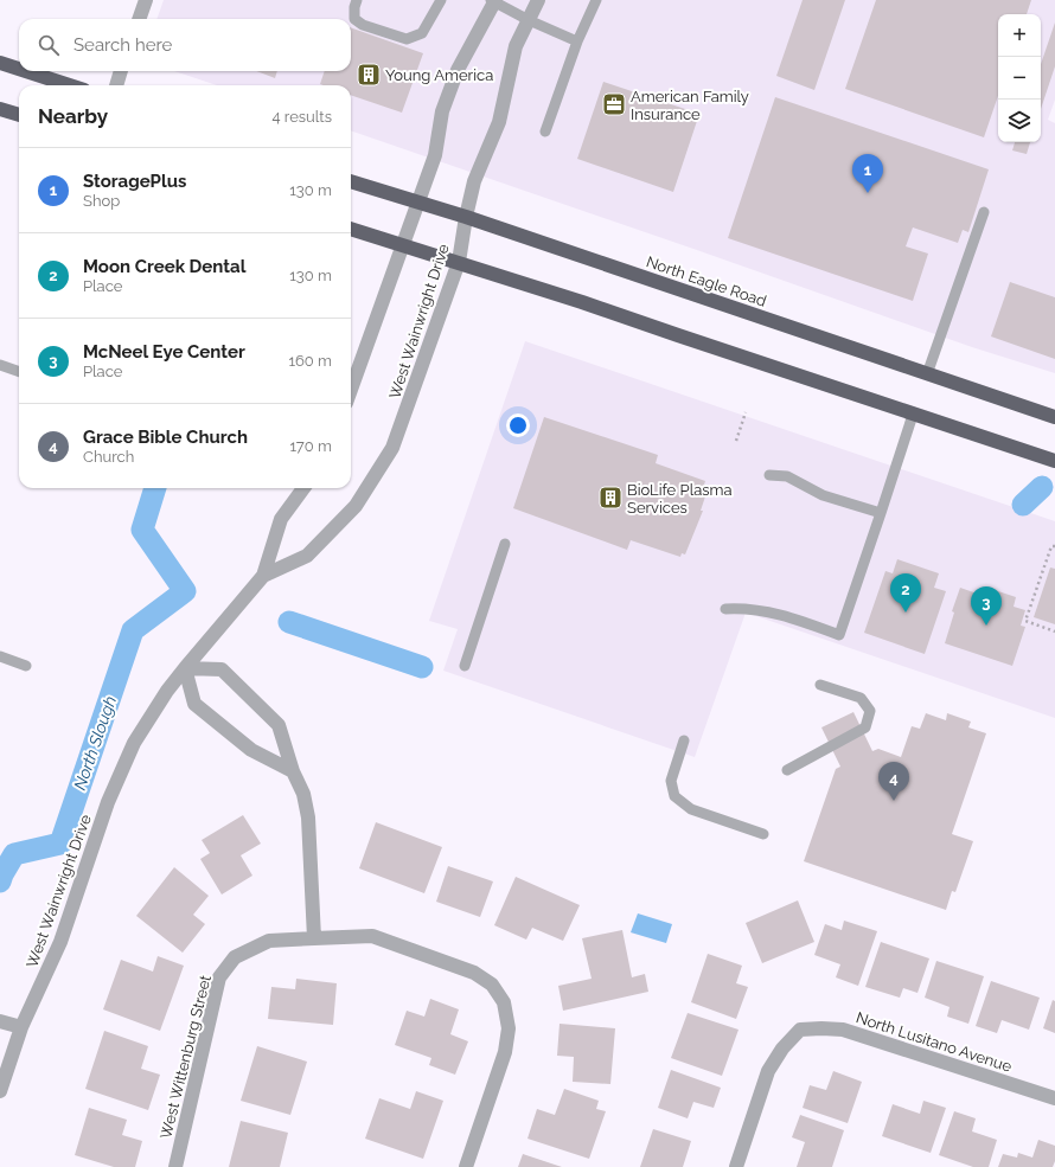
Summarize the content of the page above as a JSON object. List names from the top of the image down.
{
  "streets": {
    "highway": ["North Eagle Road"],
    "street": ["West Wainwright Drive", "North Lusitano Avenue", "West Wittenburg Street"]
  },
  "crossings": [
    ["North Eagle Road", "West Wainwright Drive"]
  ],
  "water": ["North Slough"],
  "places": {
    "building": ["Young America", "BioLife Plasma Services"],
    "office": ["American Family Insurance"]
  },
  "page": {
    "map_buttons": ["+", "−"],
    "search": "Search here",
    "heading": ["Nearby", "4 results"],
    "list": [
      {
        "mark": "1",
        "name": "StoragePlus",
        "note": "Shop",
        "value": "130 m"
      },
      {
        "mark": "2",
        "name": "Moon Creek Dental",
        "note": "Place",
        "value": "130 m"
      },
      {
        "mark": "3",
        "name": "McNeel Eye Center",
        "note": "Place",
        "value": "160 m"
      },
      {
        "mark": "4",
        "name": "Grace Bible Church",
        "note": "Church",
        "value": "170 m"
      }
    ],
    "pins": [
      "1",
      "2",
      "3",
      "4"
    ]
  }
}
